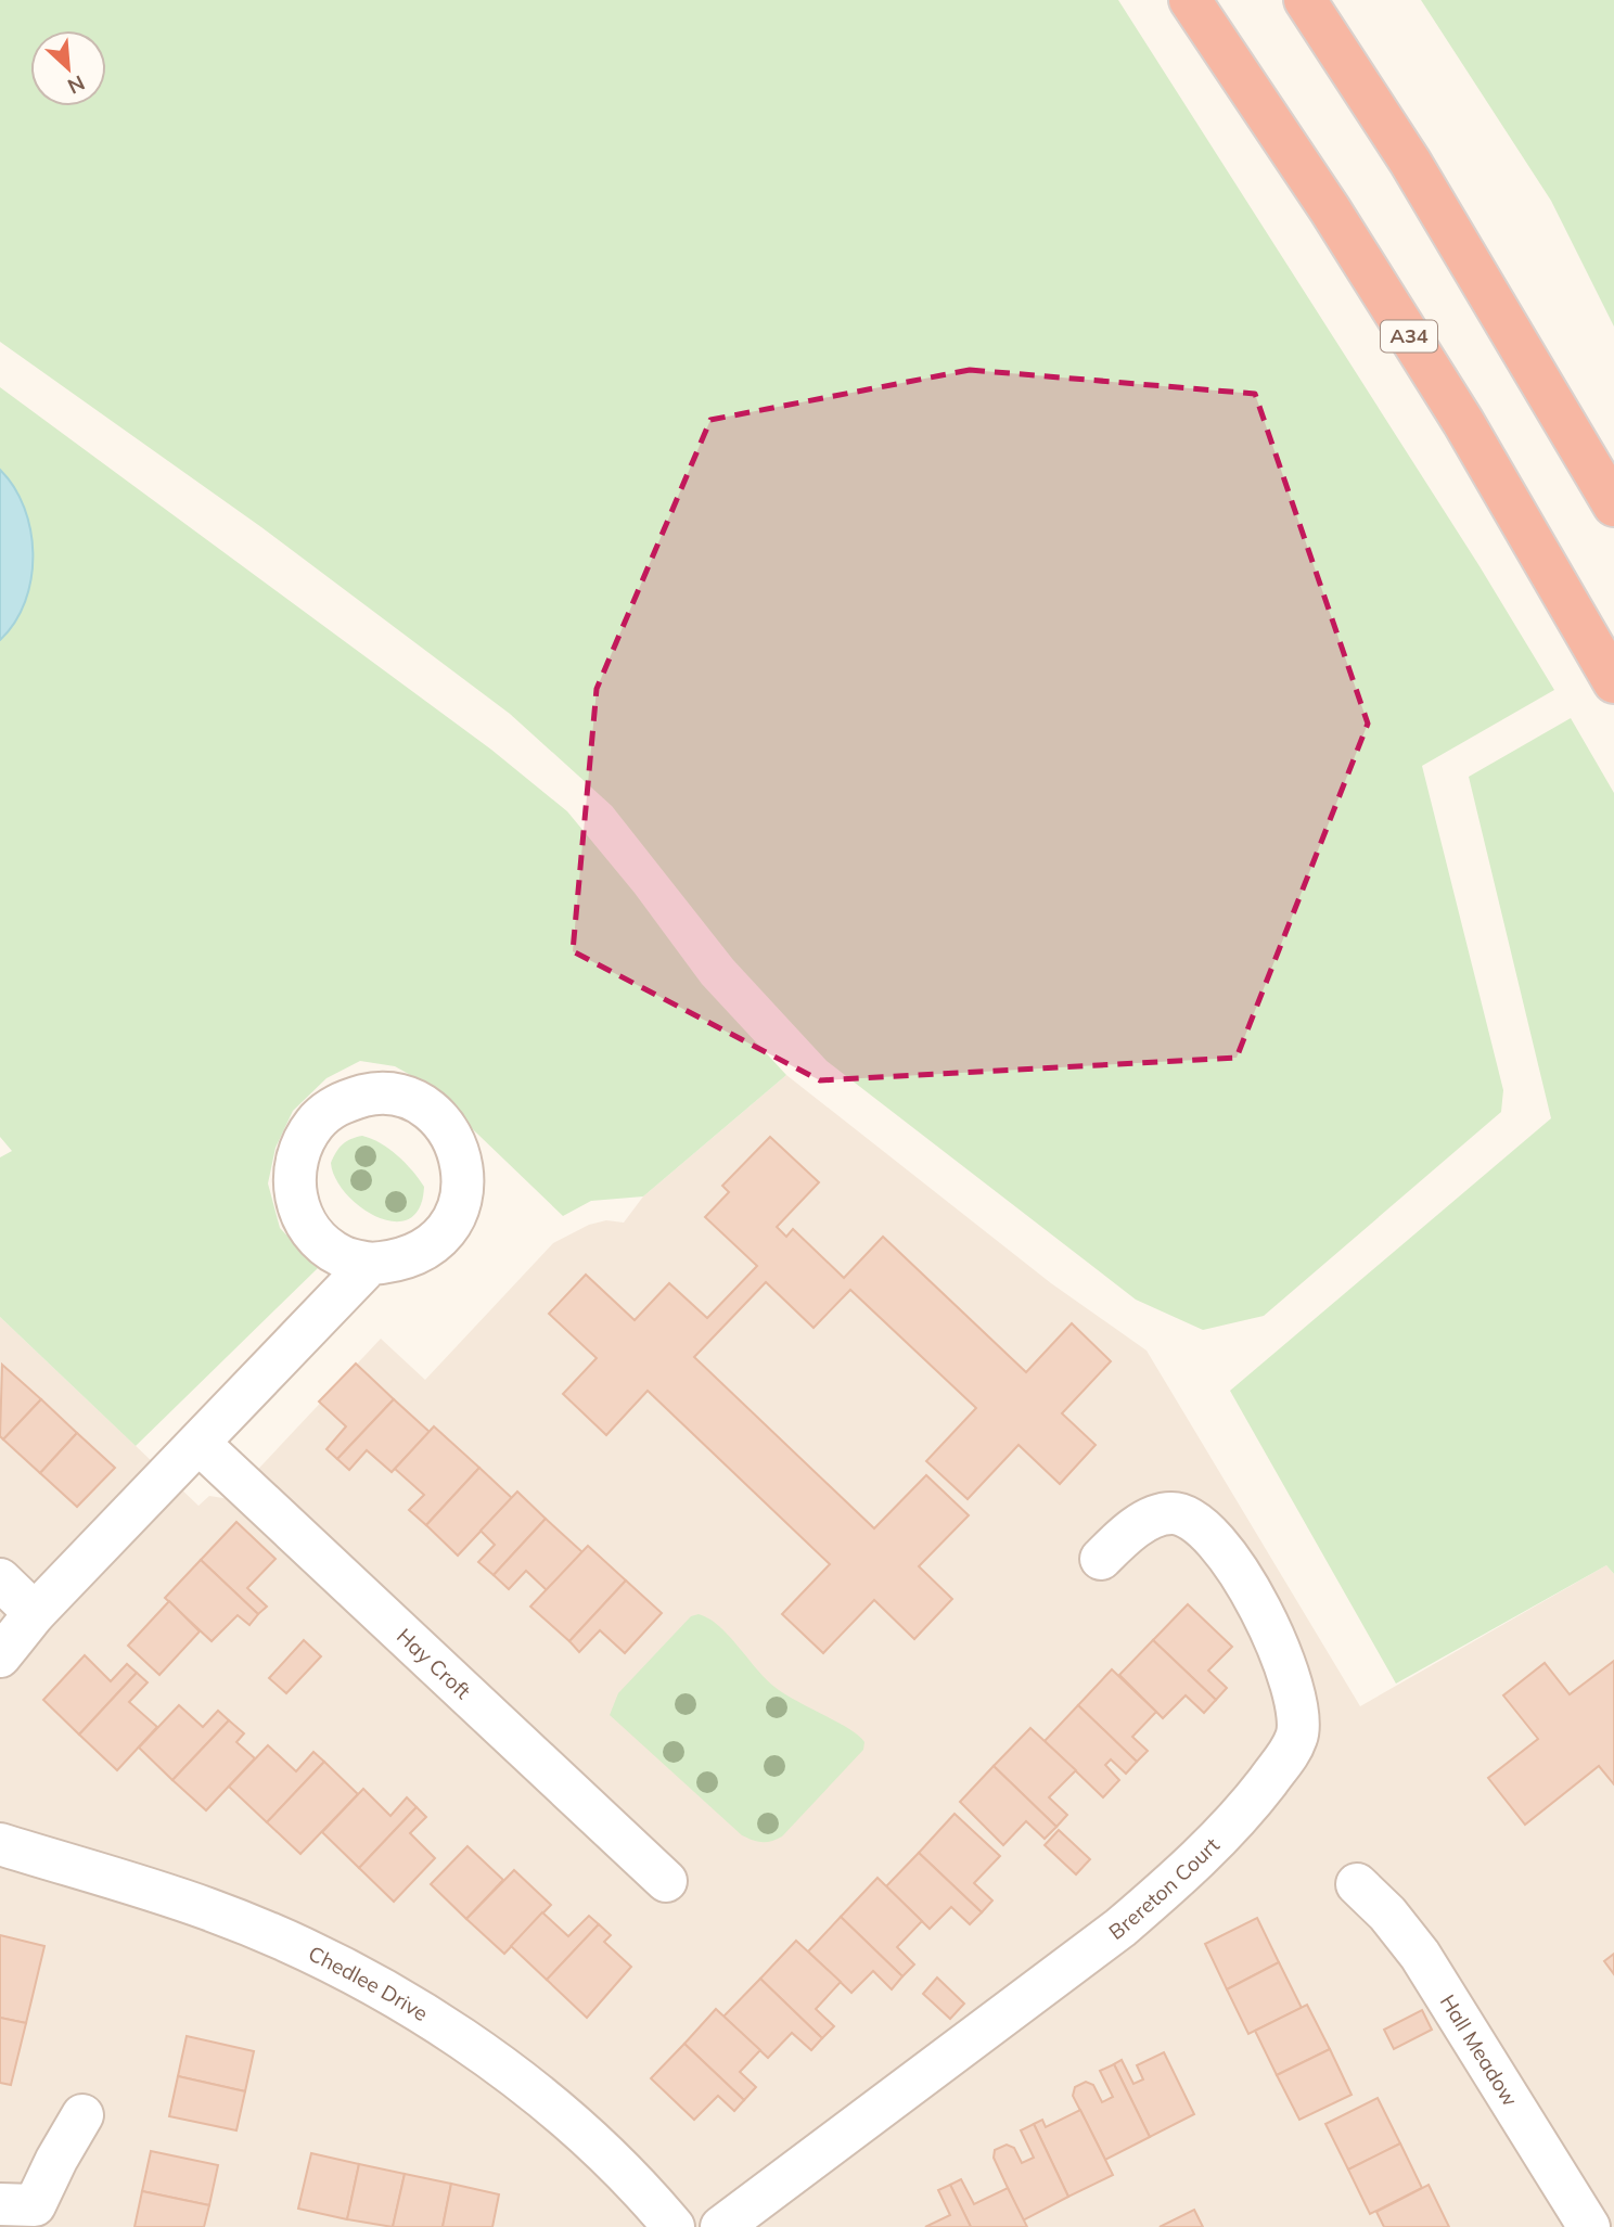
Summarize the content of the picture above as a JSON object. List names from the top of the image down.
{
  "streets": {
    "highway": ["A34"],
    "street": [
      "Hay Croft",
      "Brereton Court",
      "Chedlee Drive",
      "Hall Meadow"
    ]
  },
  "north": "bottom right"
}
